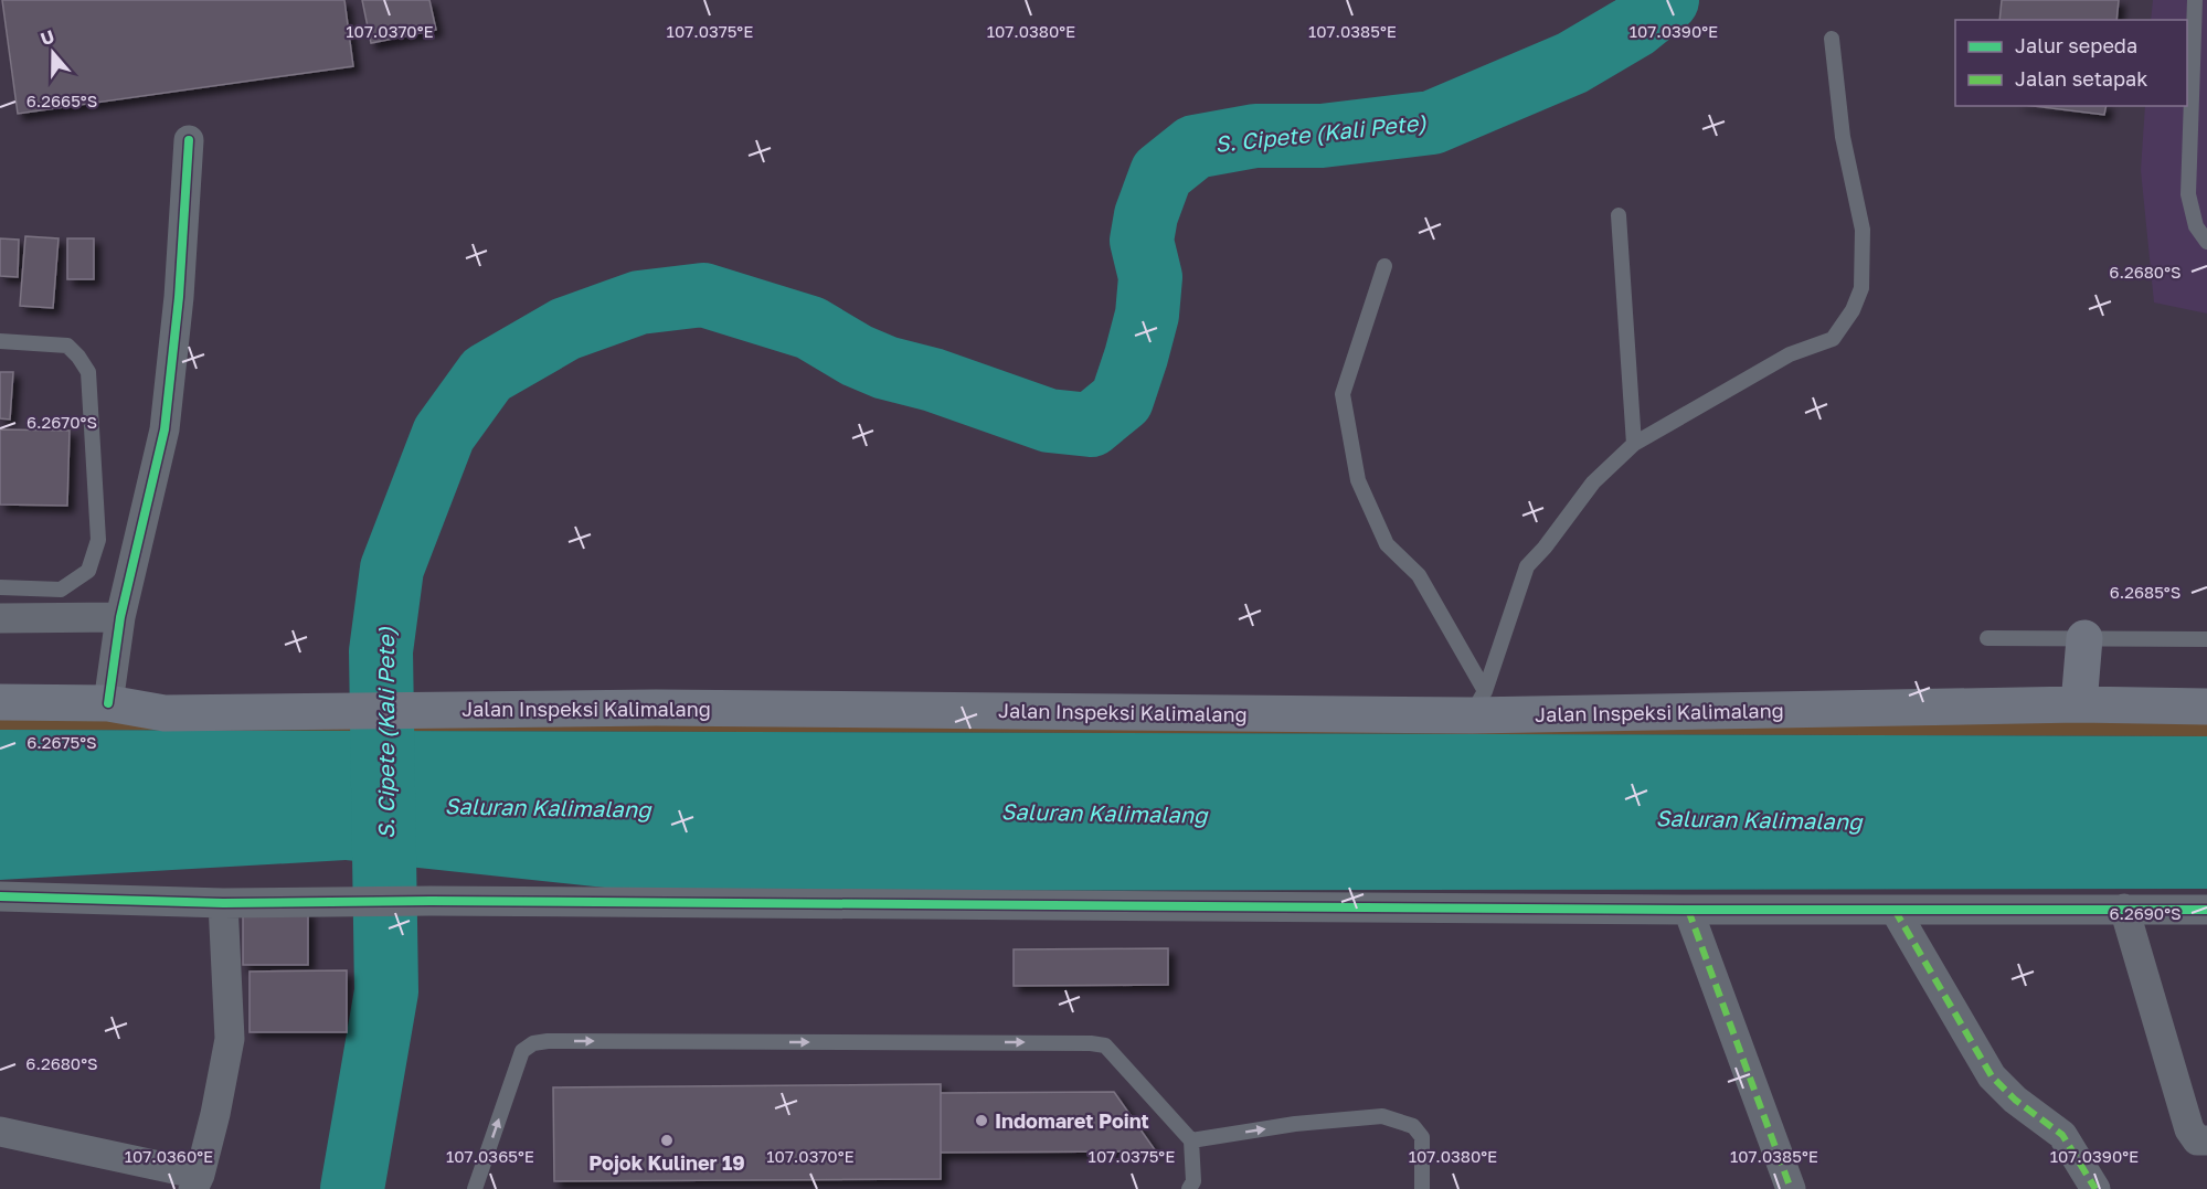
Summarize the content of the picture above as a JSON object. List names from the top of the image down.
{
  "streets": {
    "main road": ["Jalan Inspeksi Kalimalang"]
  },
  "water": ["S. Cipete (Kali Pete)", "Saluran Kalimalang"],
  "places": ["Indomaret Point", "Pojok Kuliner 19"],
  "legend": ["Jalur sepeda", "Jalan setapak"],
  "north": "top",
  "coordinates": [
    "107.0385°E",
    "107.0370°E",
    "107.0375°E",
    "107.0380°E",
    "107.0390°E",
    "6.2665°S",
    "6.2680°S",
    "6.2670°S",
    "6.2685°S",
    "6.2675°S",
    "6.2690°S",
    "107.0360°E",
    "107.0365°E"
  ]
}
